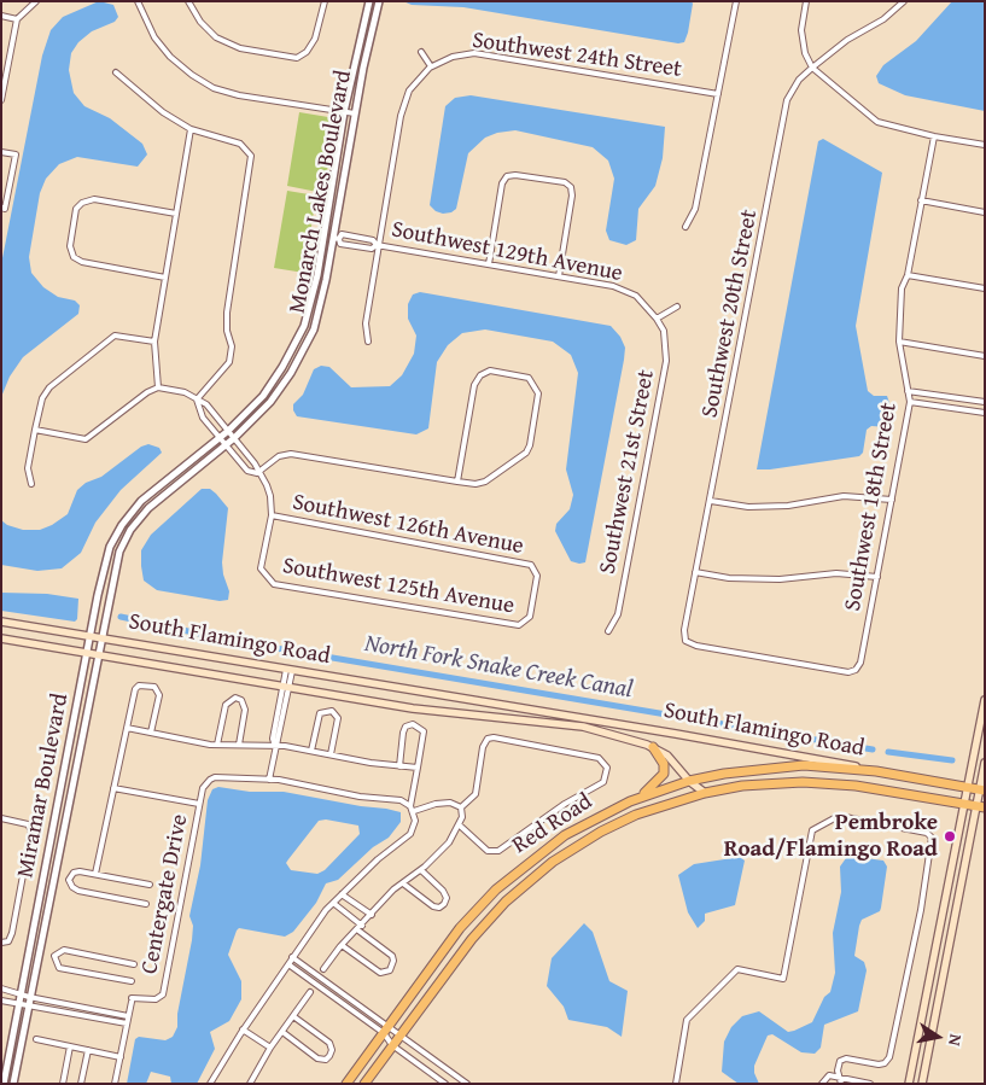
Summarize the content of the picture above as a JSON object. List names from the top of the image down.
{
  "streets": {
    "highway": ["South Flamingo Road", "Red Road"],
    "street": [
      "Southwest 24th Street",
      "Monarch Lakes Boulevard",
      "Southwest 129th Avenue",
      "Southwest 20th Street",
      "Southwest 21st Street",
      "Southwest 18th Street",
      "Southwest 126th Avenue",
      "Southwest 125th Avenue",
      "Miramar Boulevard",
      "Centergate Drive"
    ]
  },
  "crossings": [
    ["Southwest 24th Street", "Southwest 129th Avenue"],
    ["Monarch Lakes Boulevard", "Southwest 129th Avenue"],
    ["Monarch Lakes Boulevard", "South Flamingo Road"],
    ["Monarch Lakes Boulevard", "Miramar Boulevard"],
    ["Southwest 129th Avenue", "Southwest 21st Street"],
    ["Southwest 20th Street", "Southwest 18th Street"],
    ["Southwest 126th Avenue", "Southwest 125th Avenue"],
    ["South Flamingo Road", "Miramar Boulevard"],
    ["South Flamingo Road", "Red Road"]
  ],
  "water": ["North Fork Snake Creek Canal"],
  "places": ["Pembroke Road/Flamingo Road"],
  "north": "right"
}
